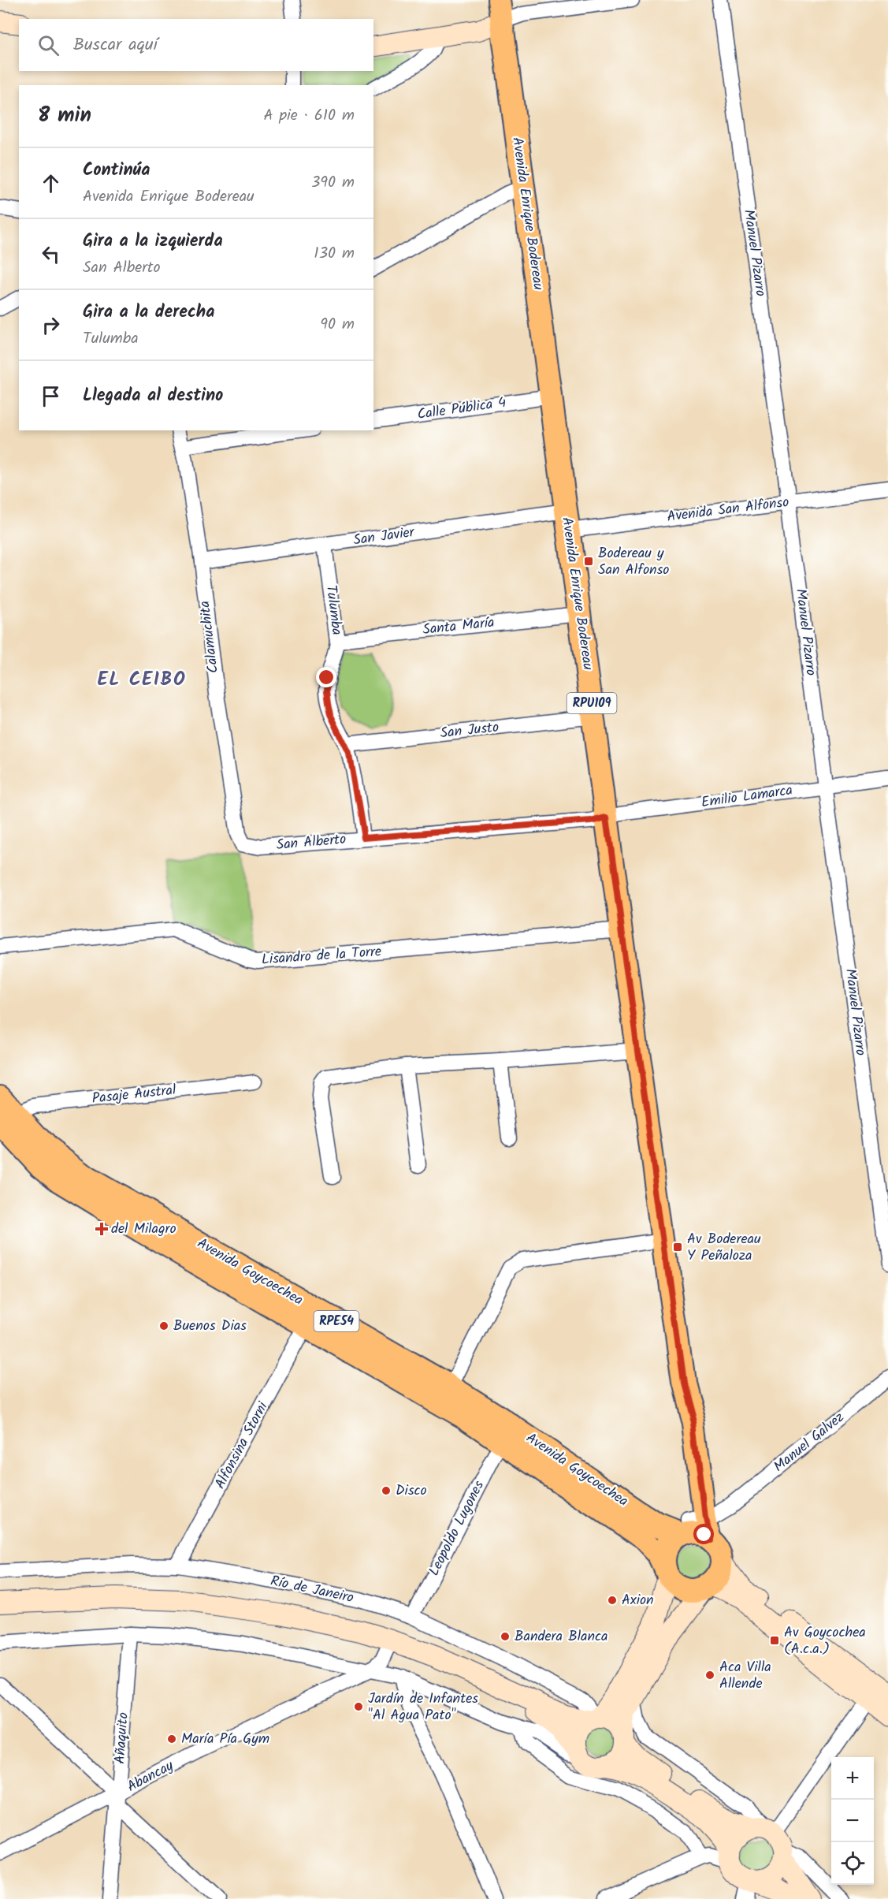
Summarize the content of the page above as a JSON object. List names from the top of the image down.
{
  "streets": {
    "main road": [
      "Avenida Enrique Bodereau",
      "RPU109",
      "Avenida Goycoechea",
      "RPE54"
    ],
    "street": [
      "Manuel Pizarro",
      "Calle Pública 4",
      "Avenida San Alfonso",
      "San Javier",
      "Tulumba",
      "Santa María",
      "Calamuchita",
      "San Justo",
      "Emilio Lamarca",
      "San Alberto",
      "Lisandro de la Torre",
      "Pasaje Austral",
      "Manuel Galvez",
      "Alfonsina Storni",
      "Leopoldo Lugones",
      "Río de Janeiro",
      "Añaquito",
      "Abancay"
    ]
  },
  "crossings": [
    ["Avenida Enrique Bodereau", "Calle Pública 4"],
    ["Avenida Enrique Bodereau", "Avenida San Alfonso"],
    ["Avenida Enrique Bodereau", "San Javier"],
    ["Avenida Enrique Bodereau", "Santa María"],
    ["Avenida Enrique Bodereau", "San Justo"],
    ["Avenida Enrique Bodereau", "Emilio Lamarca"],
    ["Avenida Enrique Bodereau", "San Alberto"],
    ["Avenida Enrique Bodereau", "Lisandro de la Torre"],
    ["Avenida Enrique Bodereau", "Avenida Goycoechea"],
    ["Avenida Enrique Bodereau", "RPE54"],
    ["Avenida Enrique Bodereau", "Manuel Galvez"],
    ["Avenida Enrique Bodereau", "Río de Janeiro"],
    ["Manuel Pizarro", "Avenida San Alfonso"],
    ["Manuel Pizarro", "Emilio Lamarca"],
    ["Avenida San Alfonso", "San Javier"],
    ["San Javier", "Tulumba"],
    ["San Javier", "Calamuchita"],
    ["Tulumba", "Santa María"],
    ["Tulumba", "San Justo"],
    ["Tulumba", "San Alberto"],
    ["Calamuchita", "San Alberto"],
    ["Emilio Lamarca", "San Alberto"],
    ["Pasaje Austral", "Avenida Goycoechea"],
    ["Avenida Goycoechea", "RPE54"],
    ["Avenida Goycoechea", "Manuel Galvez"],
    ["Avenida Goycoechea", "Alfonsina Storni"],
    ["Avenida Goycoechea", "Leopoldo Lugones"],
    ["RPE54", "Manuel Galvez"],
    ["Alfonsina Storni", "Río de Janeiro"],
    ["Leopoldo Lugones", "Río de Janeiro"],
    ["Añaquito", "Abancay"]
  ],
  "districts": ["EL CEIBO"],
  "places": {
    "transit": ["Bodereau y San Alfonso", "Av Bodereau Y Peñaloza", "Av Goycochea (A.c.a.)"],
    "health": ["del Milagro"],
    "other": [
      "Buenos Dias",
      "Disco",
      "Axion",
      "Bandera Blanca",
      "Aca Villa Allende",
      "Jardín de Infantes \"Al Agua Pato\"",
      "María Pía Gym"
    ]
  },
  "page": {
    "search": "Buscar aquí",
    "heading": ["8 min", "A pie · 610 m"],
    "list": [
      ["Continúa", "Avenida Enrique Bodereau", "390 m"],
      ["Gira a la izquierda", "San Alberto", "130 m"],
      ["Gira a la derecha", "Tulumba", "90 m"],
      "Llegada al destino"
    ],
    "map_buttons": ["+", "−"]
  }
}
